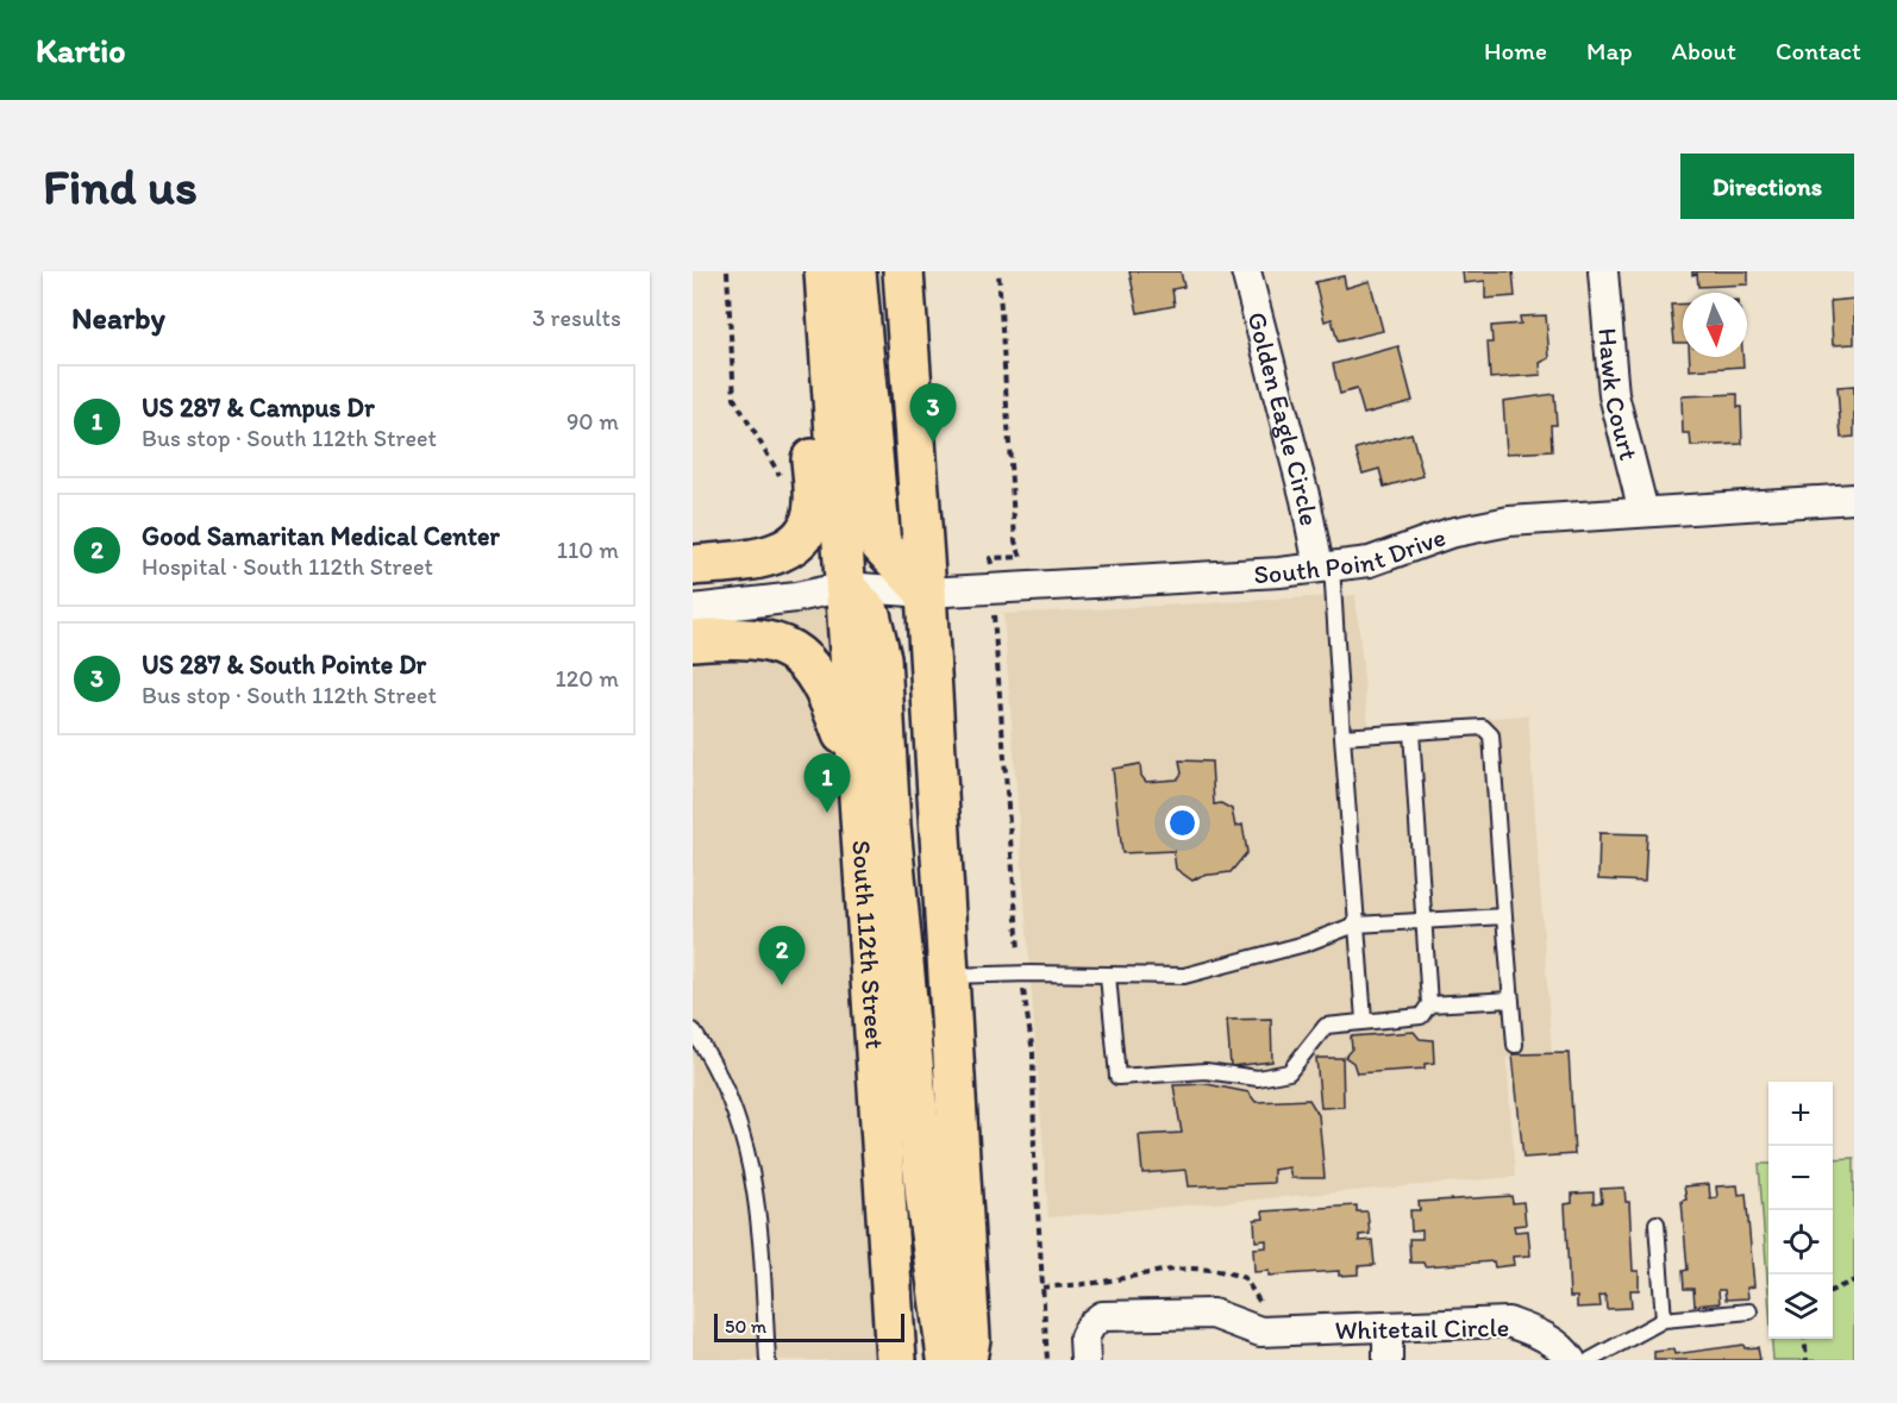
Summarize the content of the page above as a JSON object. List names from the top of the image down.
{
  "streets": {
    "main road": ["South 112th Street"],
    "street": [
      "Hawk Court",
      "Golden Eagle Circle",
      "South Point Drive",
      "Whitetail Circle"
    ]
  },
  "crossings": [
    ["Hawk Court", "South Point Drive"],
    ["Golden Eagle Circle", "South Point Drive"],
    ["South Point Drive", "South 112th Street"]
  ],
  "scale_bar": "50 m",
  "north": "bottom",
  "page": {
    "header": "Kartio",
    "nav": [
      "Home",
      "Map",
      "About",
      "Contact"
    ],
    "buttons": "Directions",
    "title": "Find us",
    "heading": ["Nearby", "3 results"],
    "list": [
      {
        "mark": "1",
        "name": "US 287 & Campus Dr",
        "note": "Bus stop · South 112th Street",
        "value": "90 m"
      },
      {
        "mark": "2",
        "name": "Good Samaritan Medical Center",
        "note": "Hospital · South 112th Street",
        "value": "110 m"
      },
      {
        "mark": "3",
        "name": "US 287 & South Pointe Dr",
        "note": "Bus stop · South 112th Street",
        "value": "120 m"
      }
    ],
    "pins": ["3", "1", "2"],
    "map_buttons": ["+", "−"],
    "scale": "50 m"
  }
}
